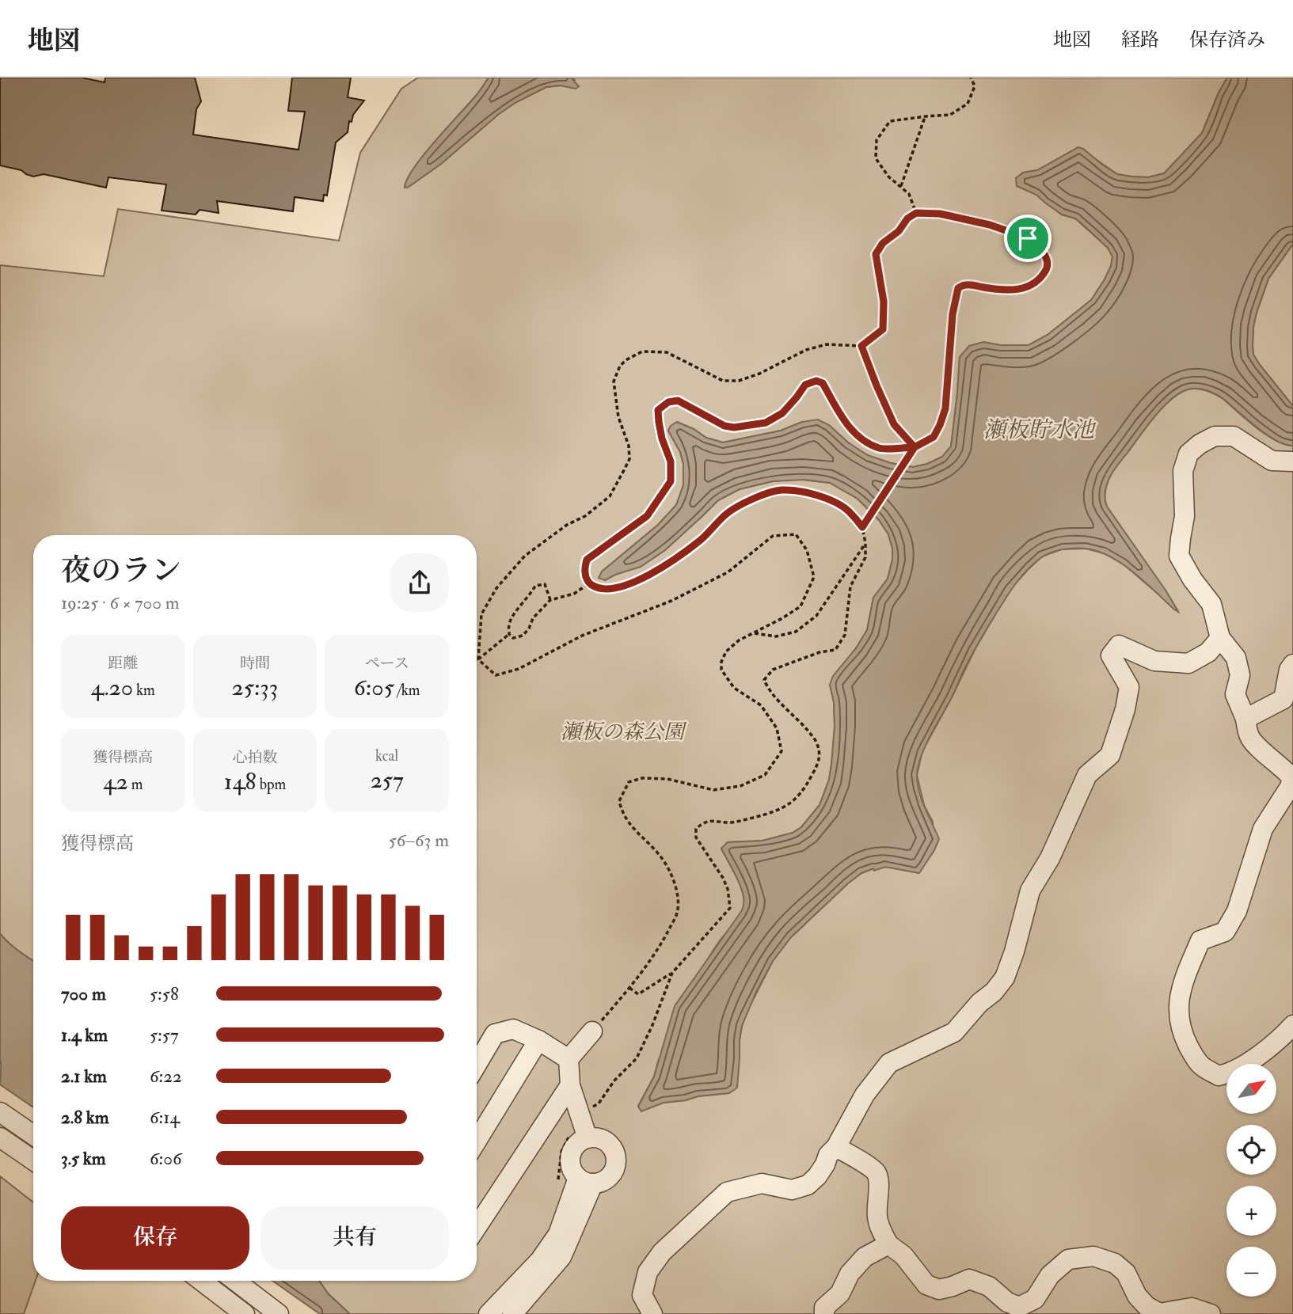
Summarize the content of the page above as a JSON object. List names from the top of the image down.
{
  "water": ["瀬板貯水池"],
  "parks": ["瀬板の森公園"],
  "north": "top right",
  "page": {
    "header": "地図",
    "nav": ["地図", "経路", "保存済み"],
    "heading": ["夜のラン", "19:25 · 6 × 700 m"],
    "stats": [
      ["距離", "4.20 km"],
      ["時間", "25:33"],
      ["ペース", "6:05 /km"],
      ["獲得標高", "42 m"],
      ["心拍数", "148 bpm"],
      ["kcal", "257"]
    ],
    "chart": ["獲得標高", "56–63 m"],
    "list": [
      {
        "name": "700 m",
        "note": "5:58"
      },
      {
        "name": "1.4 km",
        "note": "5:57"
      },
      {
        "name": "2.1 km",
        "note": "6:22"
      },
      {
        "name": "2.8 km",
        "note": "6:14"
      },
      {
        "name": "3.5 km",
        "note": "6:06"
      }
    ],
    "map_buttons": ["+", "−"],
    "buttons": ["保存", "共有"]
  }
}
